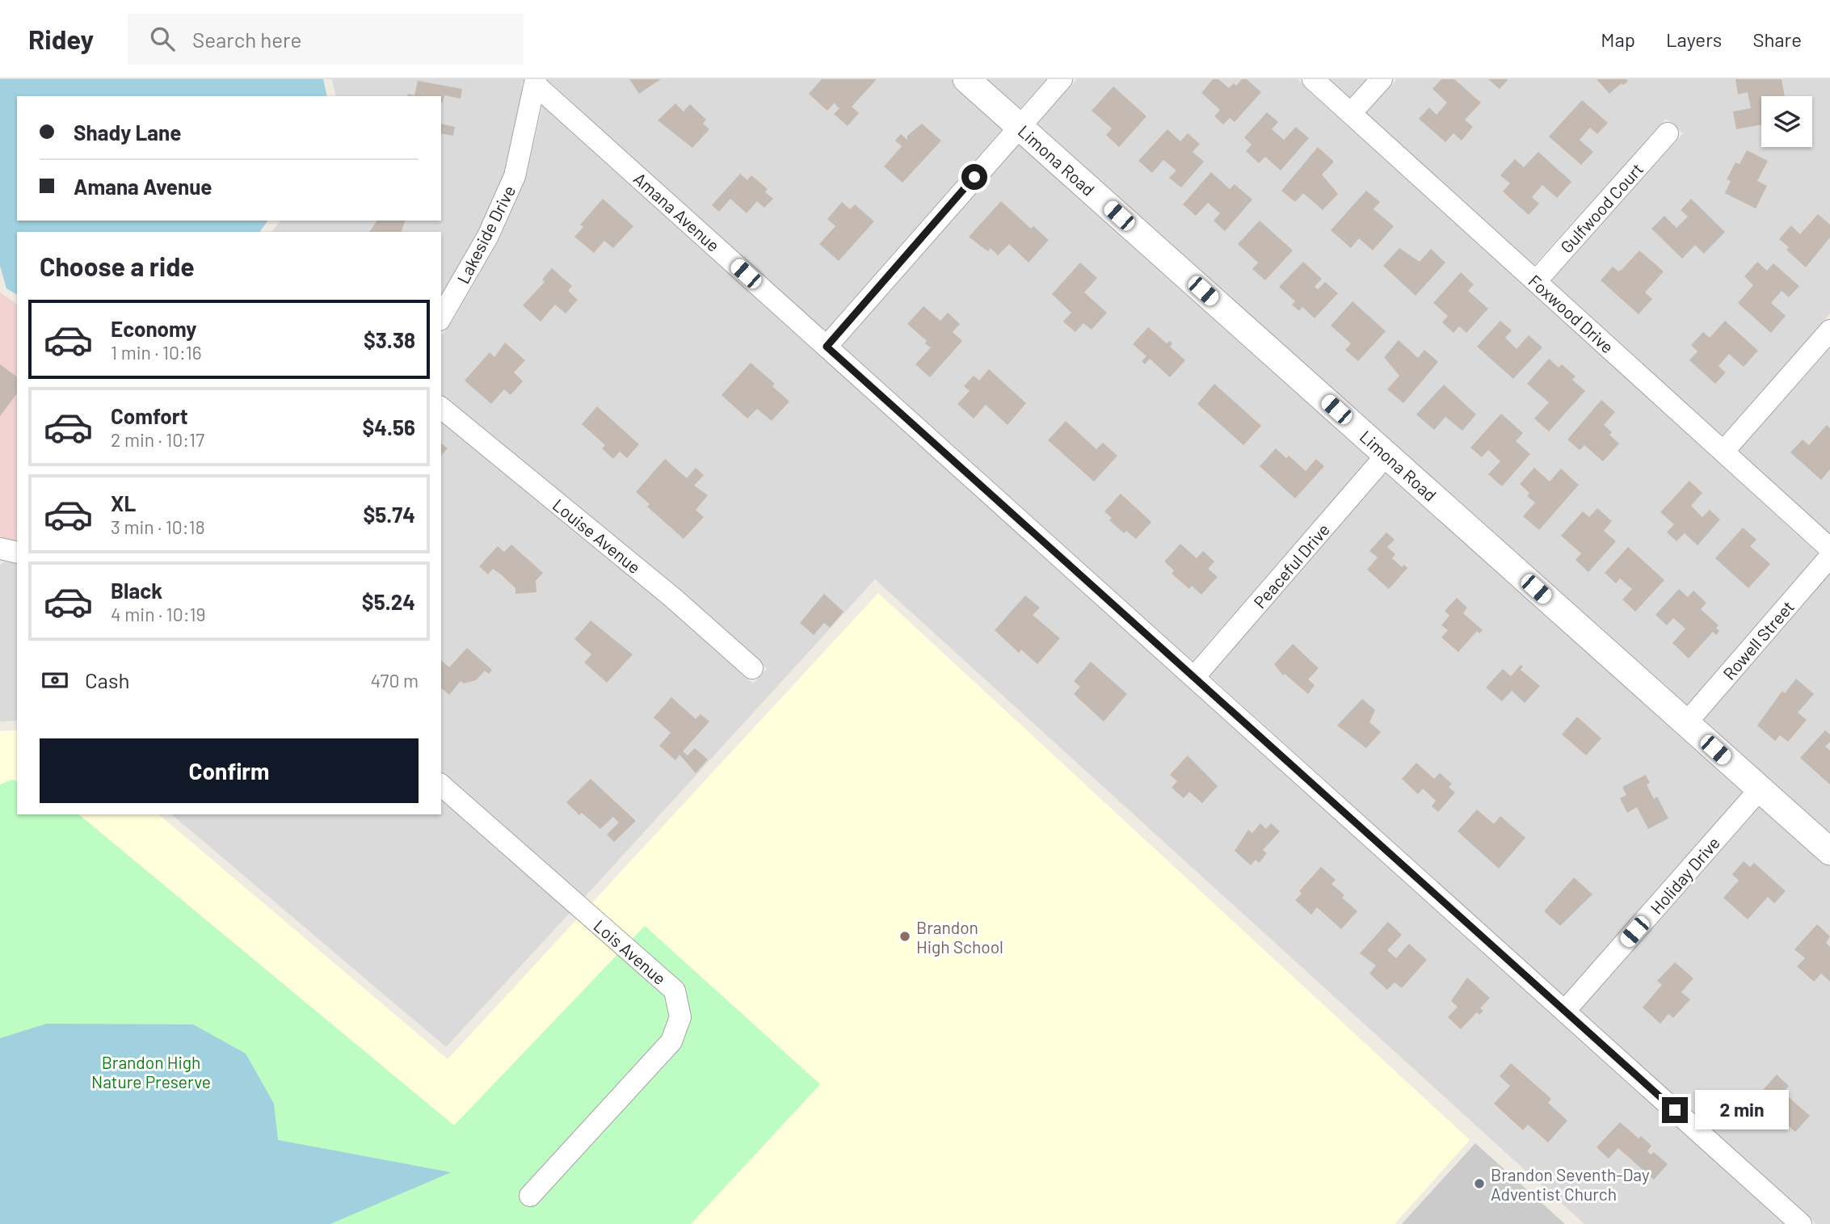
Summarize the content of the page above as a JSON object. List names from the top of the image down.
{
  "streets": {
    "street": [
      "Limona Road",
      "Gulfwood Court",
      "Amana Avenue",
      "Lakeside Drive",
      "Foxwood Drive",
      "Louise Avenue",
      "Peaceful Drive",
      "Rowell Street",
      "Holiday Drive",
      "Lois Avenue"
    ]
  },
  "crossings": [
    ["Limona Road", "Peaceful Drive"],
    ["Limona Road", "Rowell Street"],
    ["Limona Road", "Holiday Drive"],
    ["Gulfwood Court", "Foxwood Drive"],
    ["Amana Avenue", "Lakeside Drive"],
    ["Amana Avenue", "Peaceful Drive"],
    ["Amana Avenue", "Holiday Drive"]
  ],
  "parks": ["Brandon High Nature Preserve"],
  "places": ["Brandon High School", "Brandon Seventh-Day Adventist Church"],
  "page": {
    "header": "Ridey",
    "search": "Search here",
    "nav": ["Map", "Layers", "Share"],
    "banner": ["Shady Lane", "Amana Avenue"],
    "heading": "Choose a ride",
    "list": [
      {
        "name": "Economy",
        "note": "1 min · 10:16",
        "value": "$3.38"
      },
      {
        "name": "Comfort",
        "note": "2 min · 10:17",
        "value": "$4.56"
      },
      {
        "name": "XL",
        "note": "3 min · 10:18",
        "value": "$5.74"
      },
      {
        "name": "Black",
        "note": "4 min · 10:19",
        "value": "$5.24"
      }
    ],
    "pay": ["Cash", "470 m"],
    "buttons": "Confirm",
    "bubble": "2 min"
  }
}
